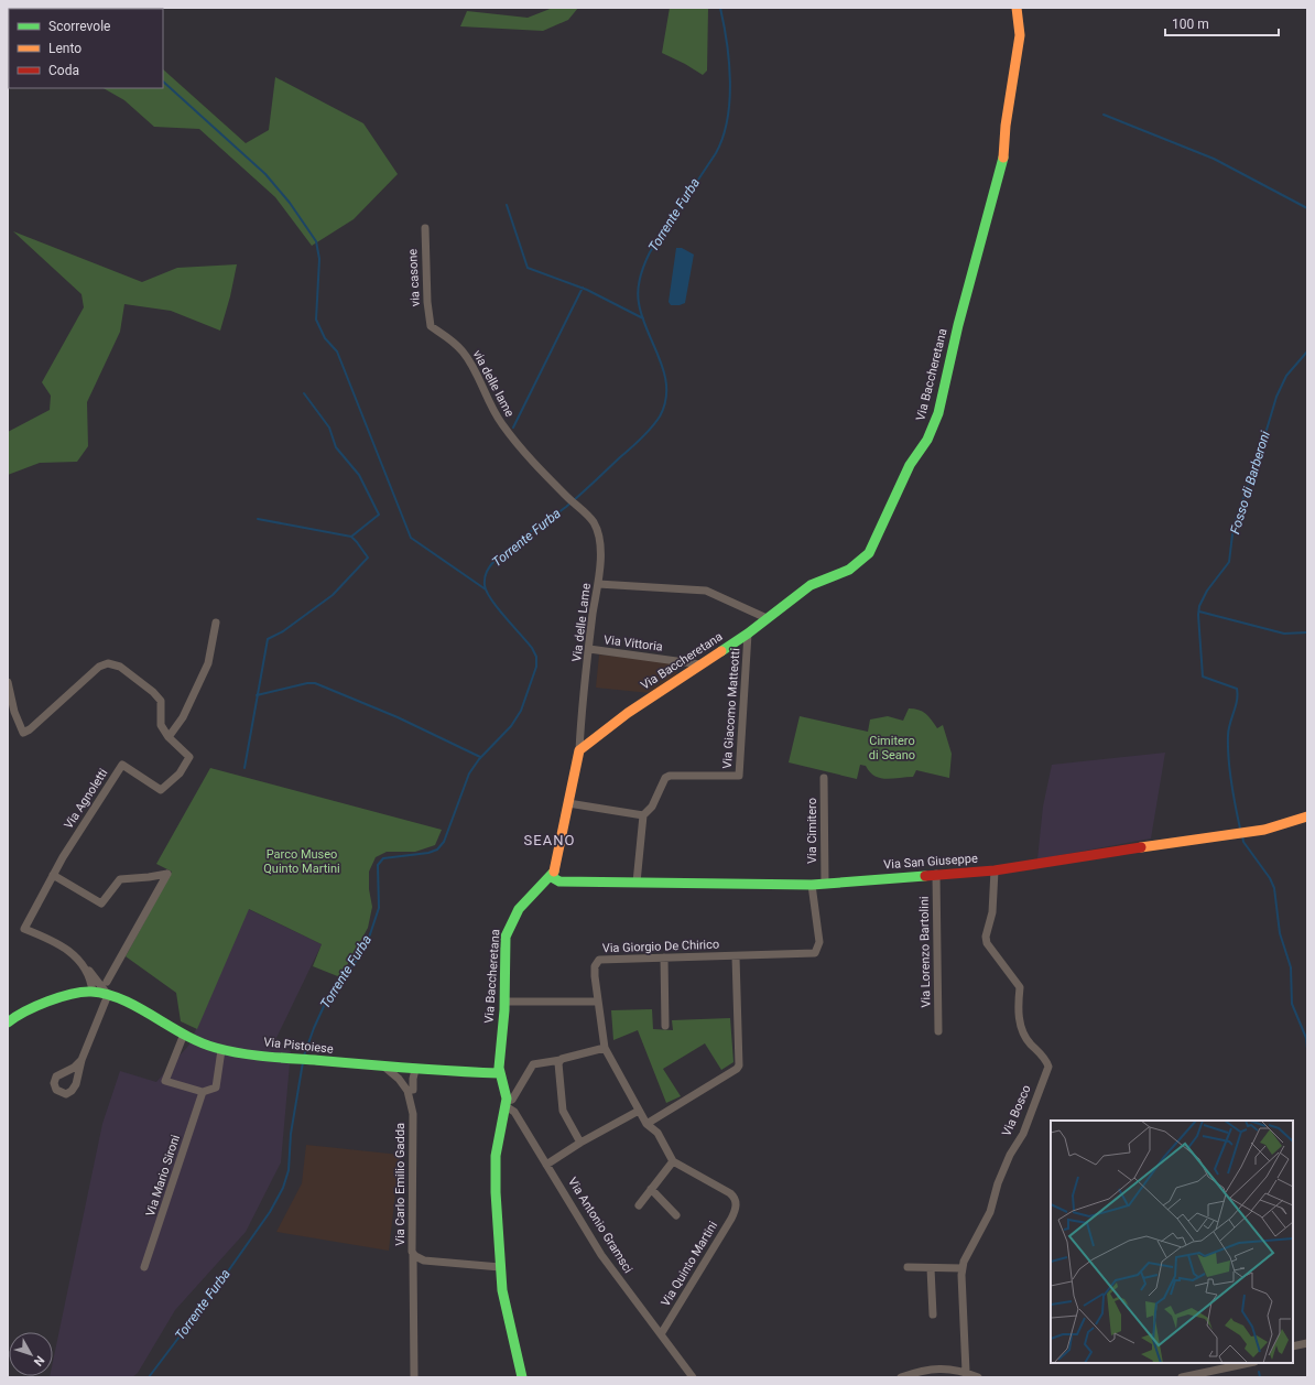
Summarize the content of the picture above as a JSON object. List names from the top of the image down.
{
  "streets": {
    "street": [
      "via casone",
      "Via Baccheretana",
      "via delle lame",
      "Via delle Lame",
      "Via Vittoria",
      "Via Giacomo Matteotti",
      "Via Agnoletti",
      "Via Cimitero",
      "Via San Giuseppe",
      "Via Giorgio De Chirico",
      "Via Lorenzo Bartolini",
      "Via Pistoiese",
      "Via Bosco",
      "Via Mario Sironi",
      "Via Carlo Emilio Gadda",
      "Via Antonio Gramsci",
      "Via Quinto Martini"
    ]
  },
  "crossings": [
    ["via casone", "via delle lame"],
    ["Via Baccheretana", "Via delle Lame"],
    ["Via Baccheretana", "Via Vittoria"],
    ["Via Baccheretana", "Via Giacomo Matteotti"],
    ["Via Baccheretana", "Via San Giuseppe"],
    ["Via Baccheretana", "Via Pistoiese"],
    ["Via Baccheretana", "Via Antonio Gramsci"],
    ["via delle lame", "Via delle Lame"],
    ["Via delle Lame", "Via Vittoria"],
    ["Via Agnoletti", "Via Pistoiese"],
    ["Via Cimitero", "Via San Giuseppe"],
    ["Via San Giuseppe", "Via Giorgio De Chirico"],
    ["Via San Giuseppe", "Via Lorenzo Bartolini"],
    ["Via San Giuseppe", "Via Bosco"],
    ["Via Giorgio De Chirico", "Via Quinto Martini"],
    ["Via Pistoiese", "Via Carlo Emilio Gadda"],
    ["Via Antonio Gramsci", "Via Quinto Martini"]
  ],
  "districts": ["SEANO"],
  "water": ["Torrente Furba", "Fosso di Barberoni"],
  "parks": ["Cimitero di Seano", "Parco Museo Quinto Martini"],
  "legend": ["Scorrevole", "Lento", "Coda"],
  "scale_bar": "100 m",
  "north": "bottom right"
}
